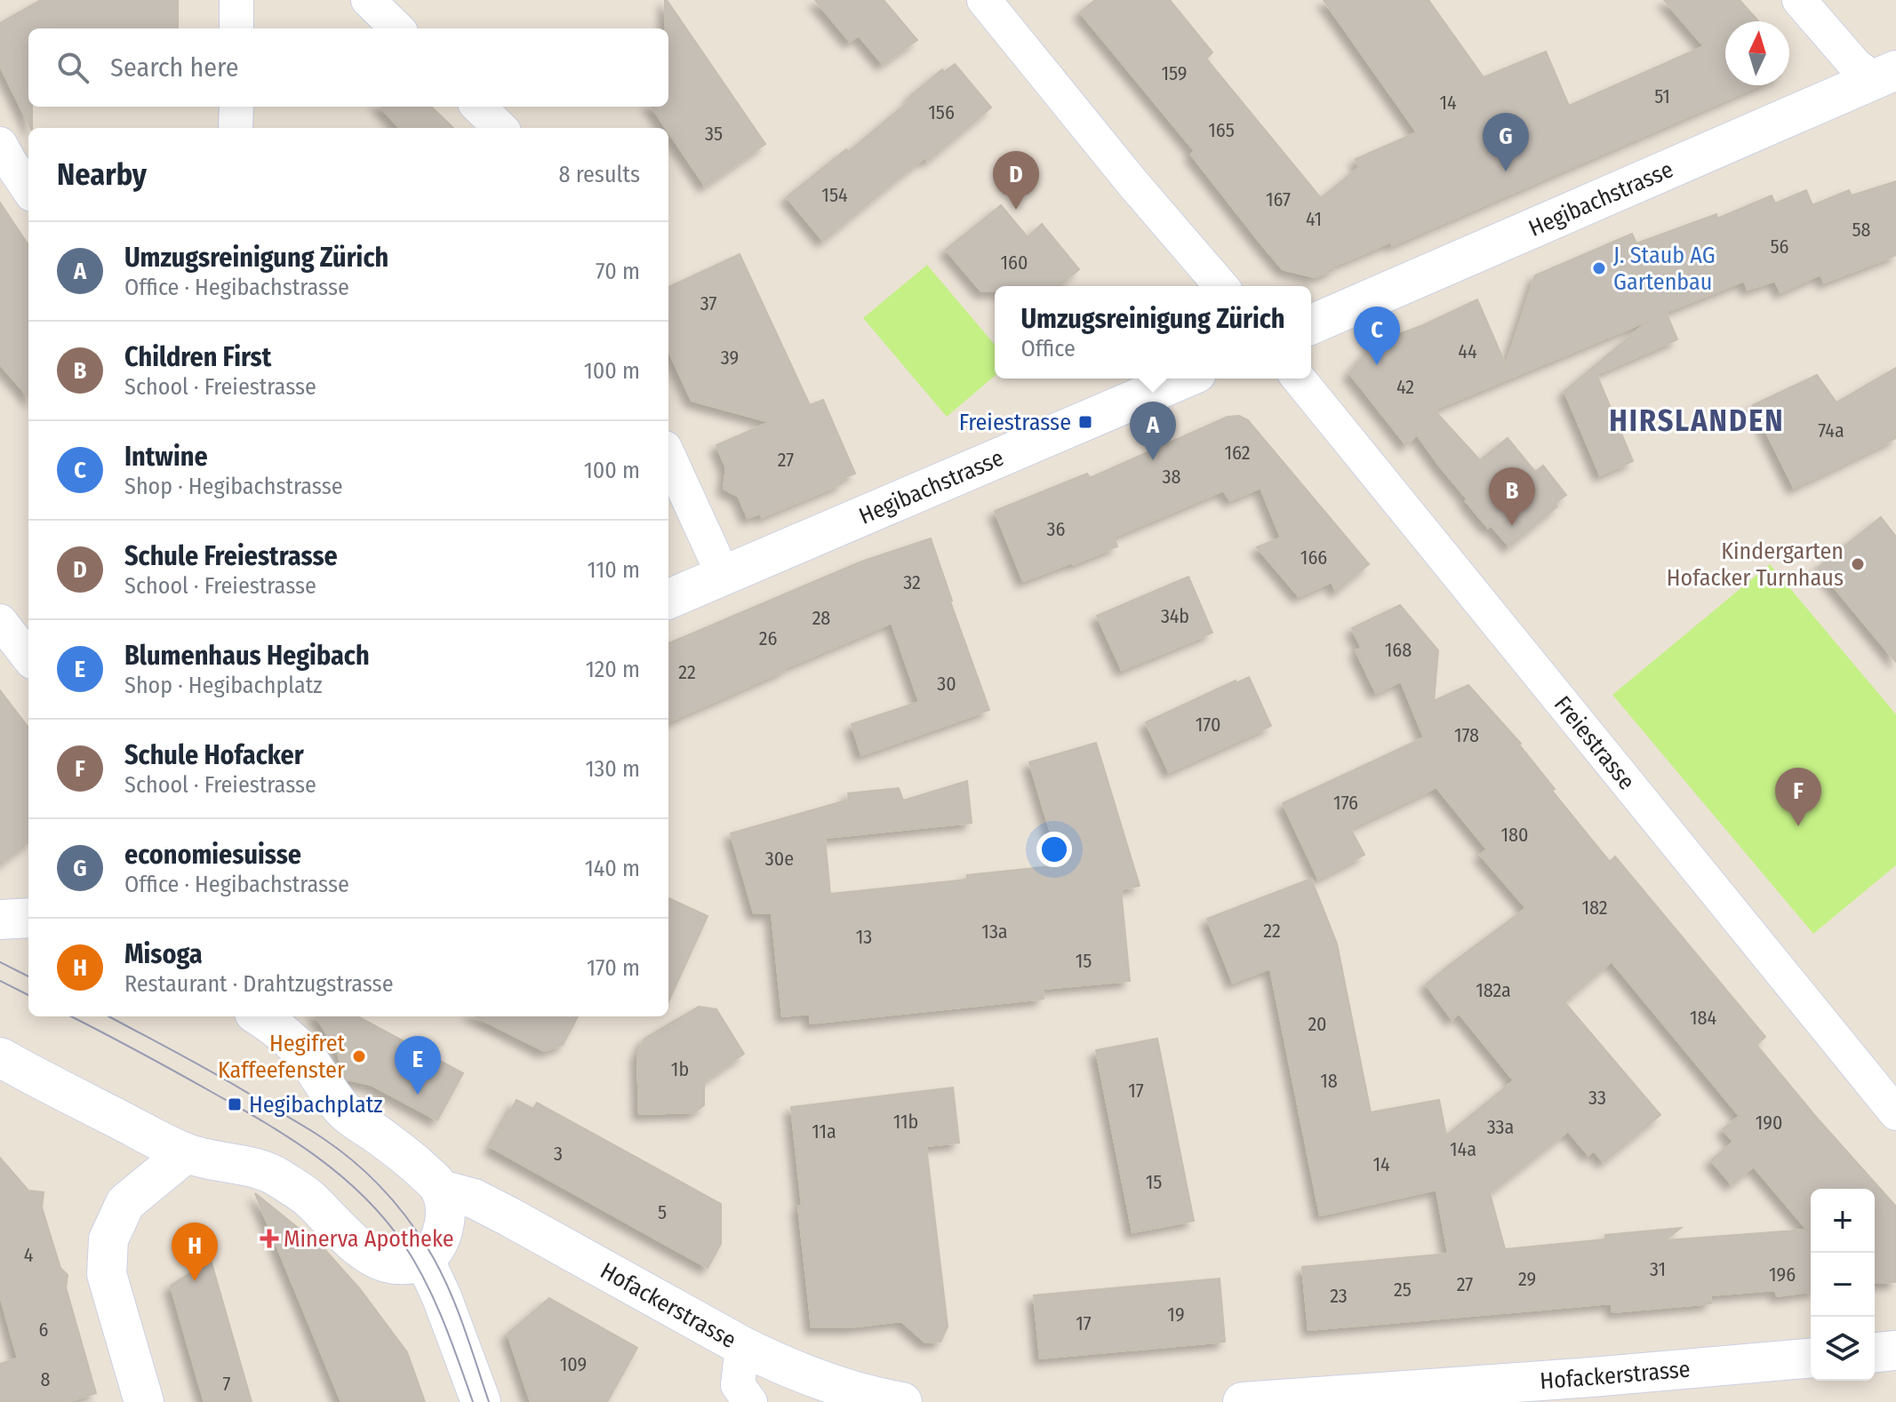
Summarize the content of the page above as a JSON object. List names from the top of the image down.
{
  "streets": {
    "main road": ["Hegibachstrasse", "Hofackerstrasse"],
    "street": ["Freiestrasse"]
  },
  "districts": ["HIRSLANDEN"],
  "places": {
    "other": ["J. Staub AG Gartenbau", "Kindergarten Hofacker Turnhaus", "Hegifret Kaffeefenster"],
    "transit": ["Freiestrasse", "Hegibachplatz"],
    "health": ["Minerva Apotheke"]
  },
  "house_numbers": [
    "159",
    "51",
    "14",
    "156",
    "165",
    "35",
    "154",
    "167",
    "41",
    "58",
    "56",
    "160",
    "37",
    "44",
    "39",
    "42",
    "74a",
    "162",
    "27",
    "38",
    "36",
    "166",
    "32",
    "34b",
    "28",
    "26",
    "168",
    "22",
    "30",
    "170",
    "178",
    "176",
    "180",
    "30e",
    "182",
    "22",
    "13a",
    "13",
    "15",
    "182a",
    "184",
    "20",
    "1b",
    "18",
    "17",
    "33",
    "11b",
    "190",
    "33a",
    "11a",
    "14a",
    "3",
    "14",
    "15",
    "5",
    "4",
    "31",
    "196",
    "29",
    "27",
    "25",
    "23",
    "19",
    "17",
    "6",
    "109",
    "8",
    "7"
  ],
  "north": "top",
  "page": {
    "search": "Search here",
    "pins": [
      "G",
      "D",
      "C",
      "A",
      "B",
      "F",
      "E",
      "H"
    ],
    "heading": ["Nearby", "8 results"],
    "list": [
      {
        "mark": "A",
        "name": "Umzugsreinigung Zürich",
        "note": "Office · Hegibachstrasse",
        "value": "70 m"
      },
      {
        "mark": "B",
        "name": "Children First",
        "note": "School · Freiestrasse",
        "value": "100 m"
      },
      {
        "mark": "C",
        "name": "Intwine",
        "note": "Shop · Hegibachstrasse",
        "value": "100 m"
      },
      {
        "mark": "D",
        "name": "Schule Freiestrasse",
        "note": "School · Freiestrasse",
        "value": "110 m"
      },
      {
        "mark": "E",
        "name": "Blumenhaus Hegibach",
        "note": "Shop · Hegibachplatz",
        "value": "120 m"
      },
      {
        "mark": "F",
        "name": "Schule Hofacker",
        "note": "School · Freiestrasse",
        "value": "130 m"
      },
      {
        "mark": "G",
        "name": "economiesuisse",
        "note": "Office · Hegibachstrasse",
        "value": "140 m"
      },
      {
        "mark": "H",
        "name": "Misoga",
        "note": "Restaurant · Drahtzugstrasse",
        "value": "170 m"
      }
    ],
    "popup": ["Umzugsreinigung Zürich", "Office"],
    "map_buttons": ["+", "−"]
  }
}
